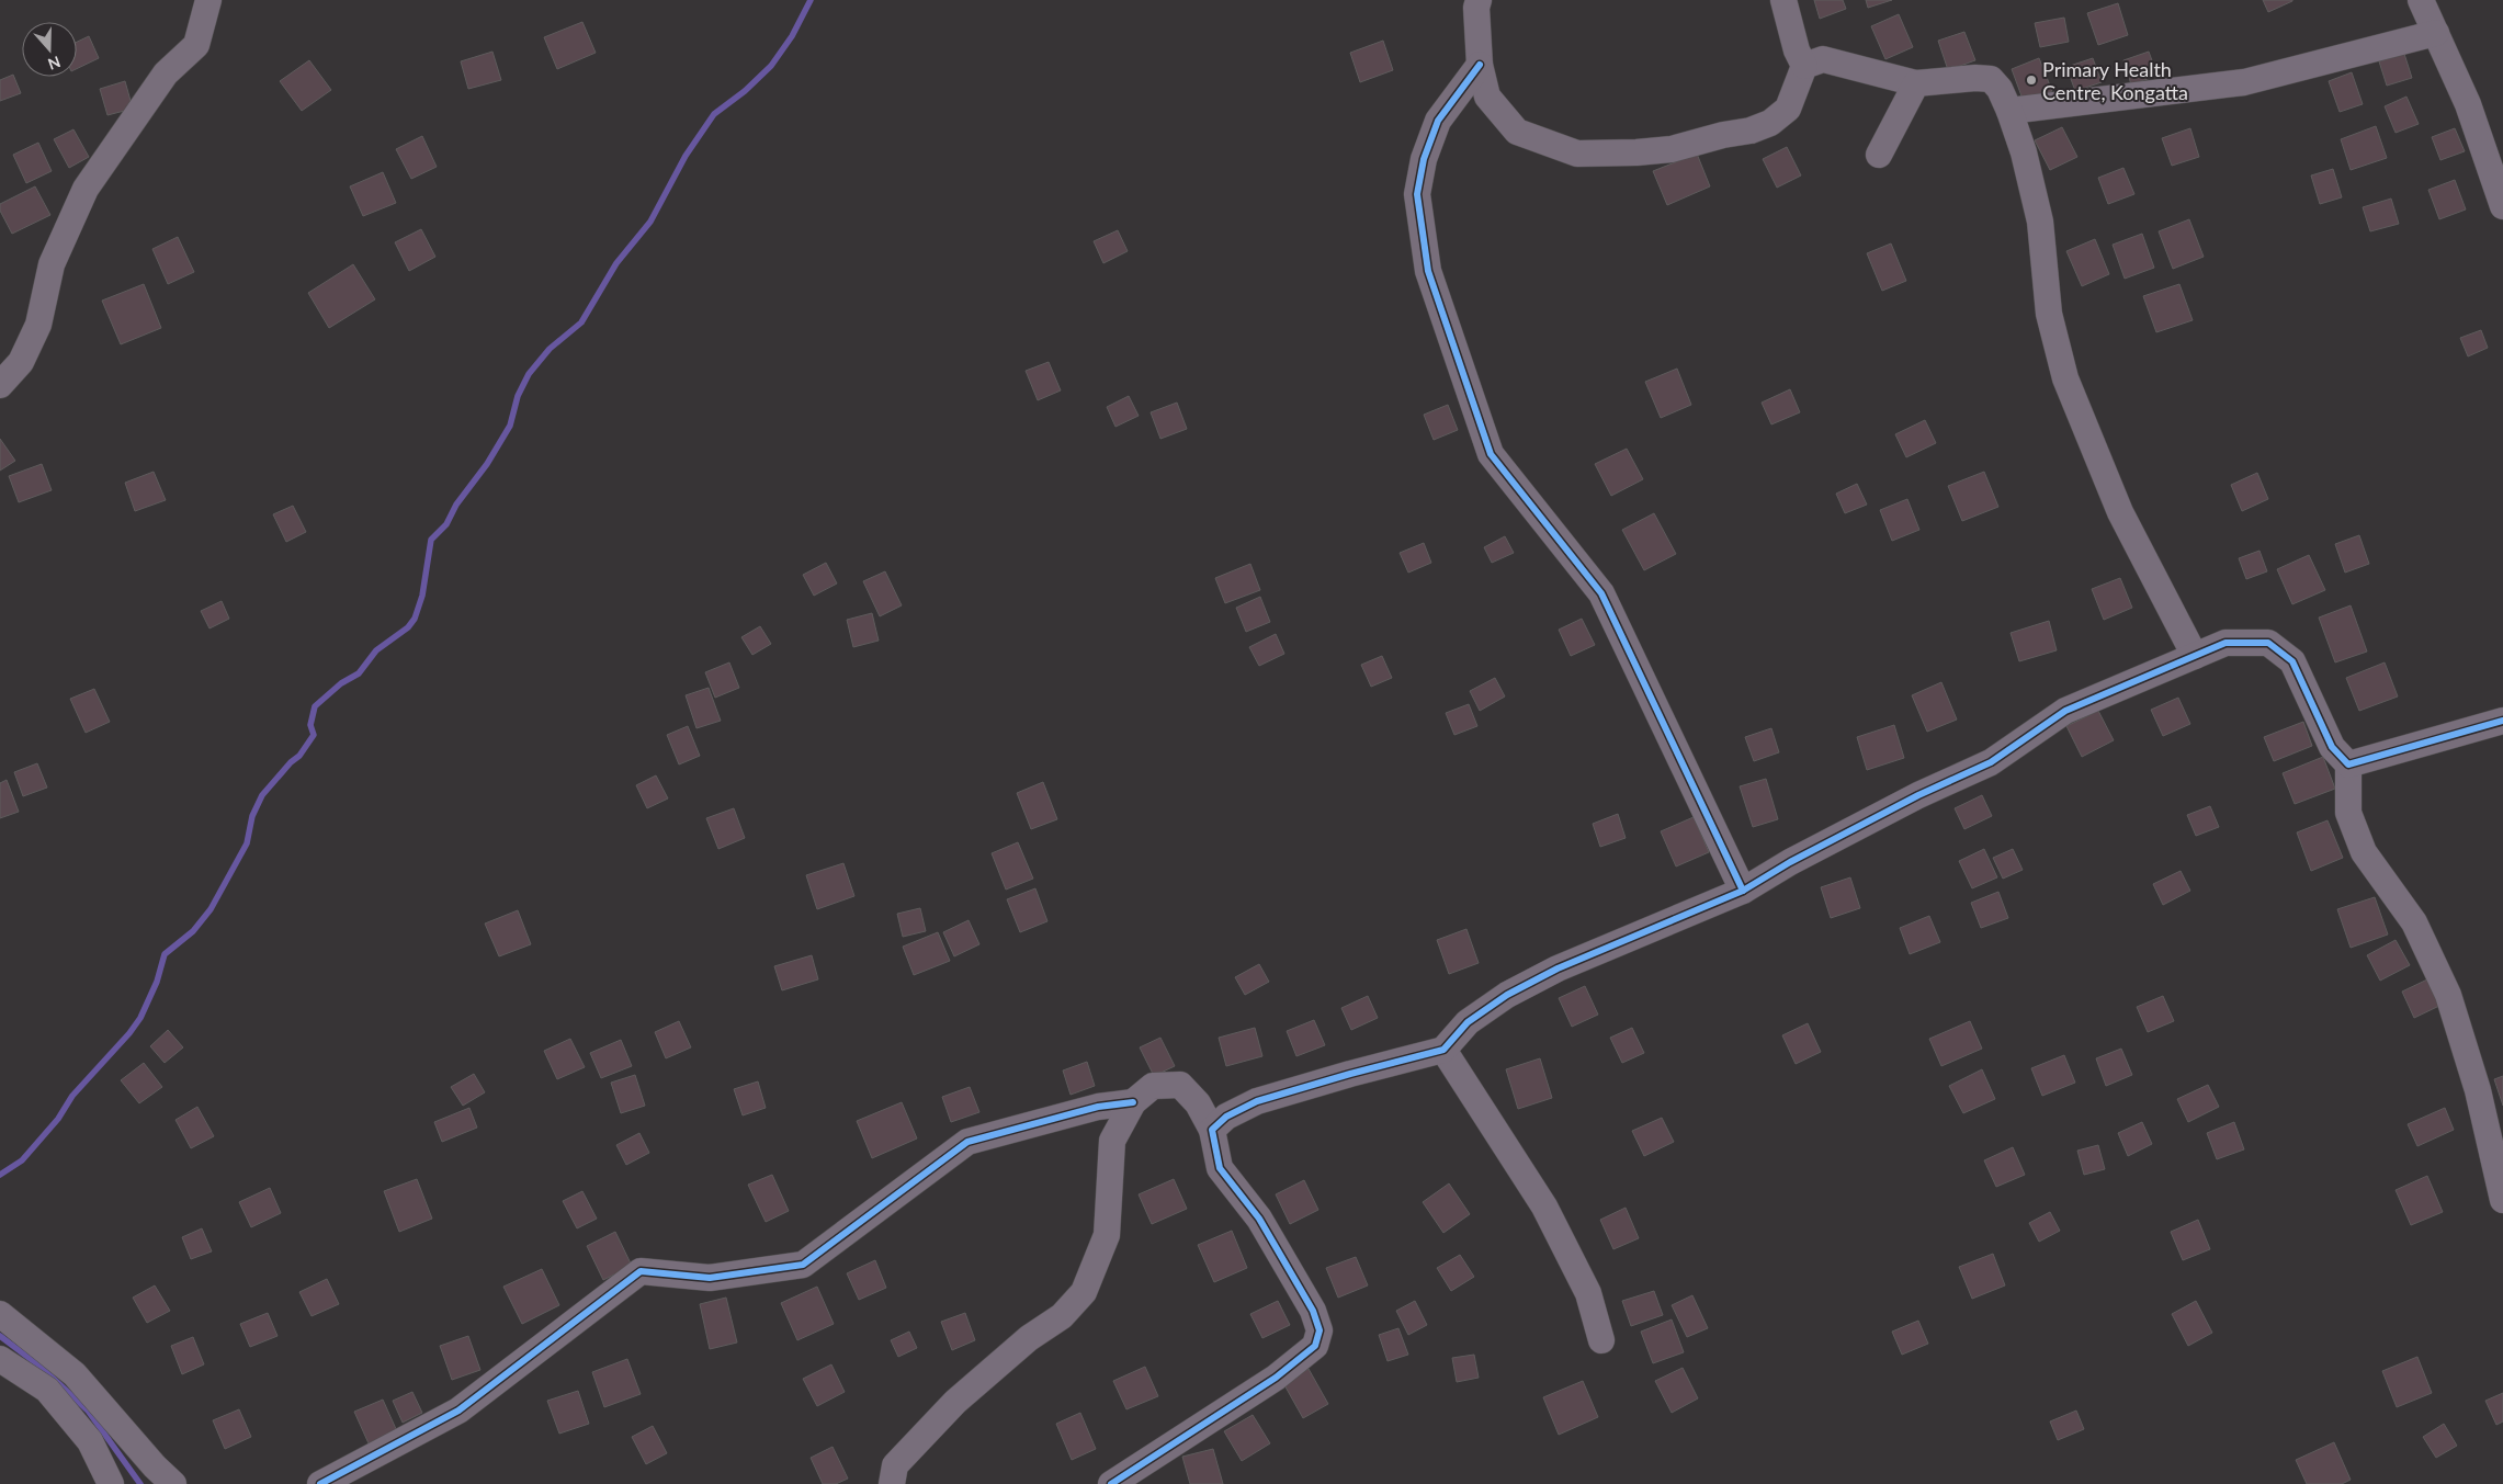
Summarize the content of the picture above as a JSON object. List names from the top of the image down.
{
  "places": ["Primary Health Centre, Kongatta"],
  "north": "bottom"
}
